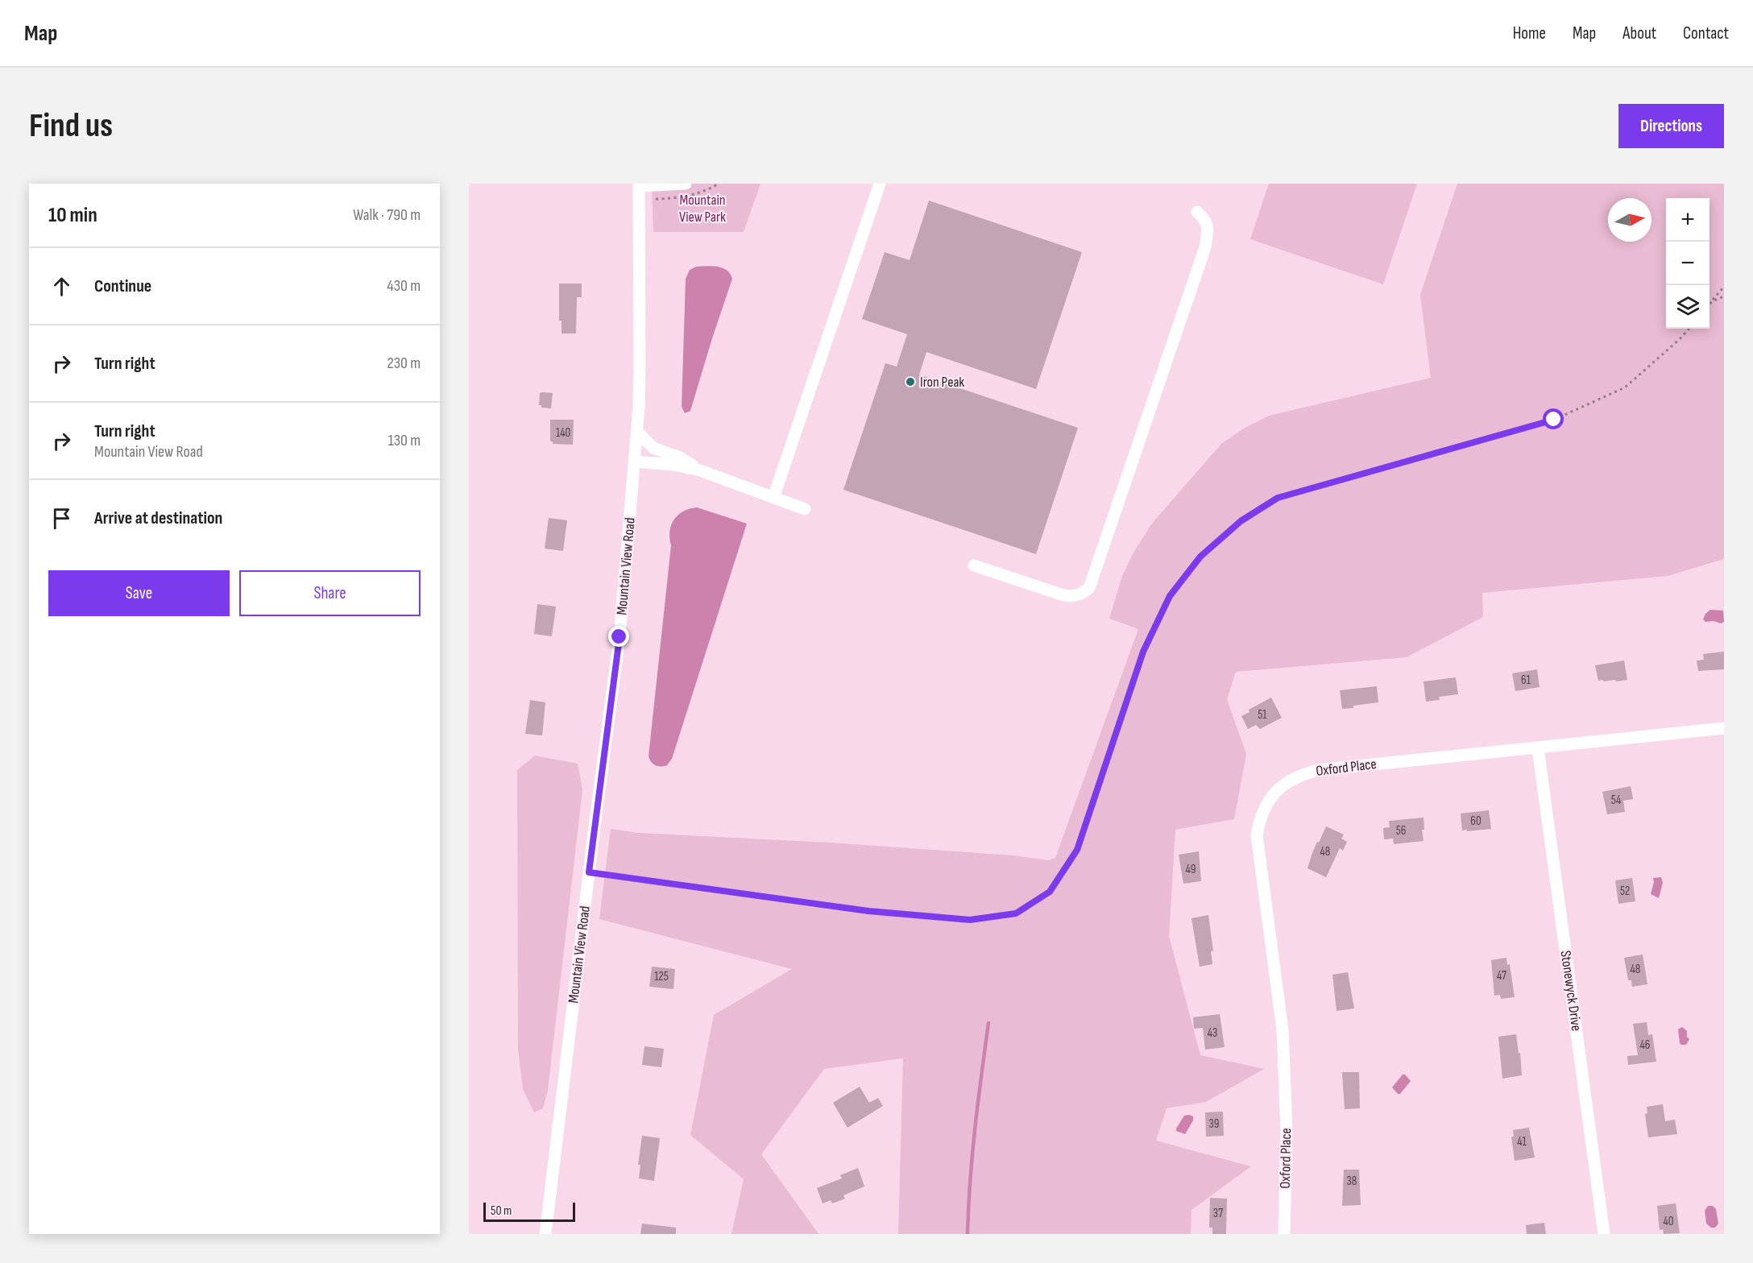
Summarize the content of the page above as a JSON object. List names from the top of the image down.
{
  "streets": {
    "street": ["Mountain View Road", "Oxford Place", "Stonewyck Drive"]
  },
  "crossings": [
    ["Oxford Place", "Stonewyck Drive"]
  ],
  "parks": ["Mountain View Park"],
  "places": ["Iron Peak"],
  "house_numbers": [
    "140",
    "61",
    "51",
    "54",
    "60",
    "56",
    "48",
    "49",
    "52",
    "48",
    "47",
    "125",
    "43",
    "46",
    "39",
    "41",
    "38",
    "37",
    "40"
  ],
  "scale_bar": "50 m",
  "north": "right",
  "page": {
    "header": "Map",
    "nav": [
      "Home",
      "Map",
      "About",
      "Contact"
    ],
    "buttons": [
      "Directions",
      ["Save", "Share"]
    ],
    "title": "Find us",
    "heading": ["10 min", "Walk · 790 m"],
    "map_buttons": ["+", "−"],
    "list": [
      ["Continue", "430 m"],
      ["Turn right", "230 m"],
      ["Turn right", "Mountain View Road", "130 m"],
      "Arrive at destination"
    ],
    "scale": "50 m"
  }
}
